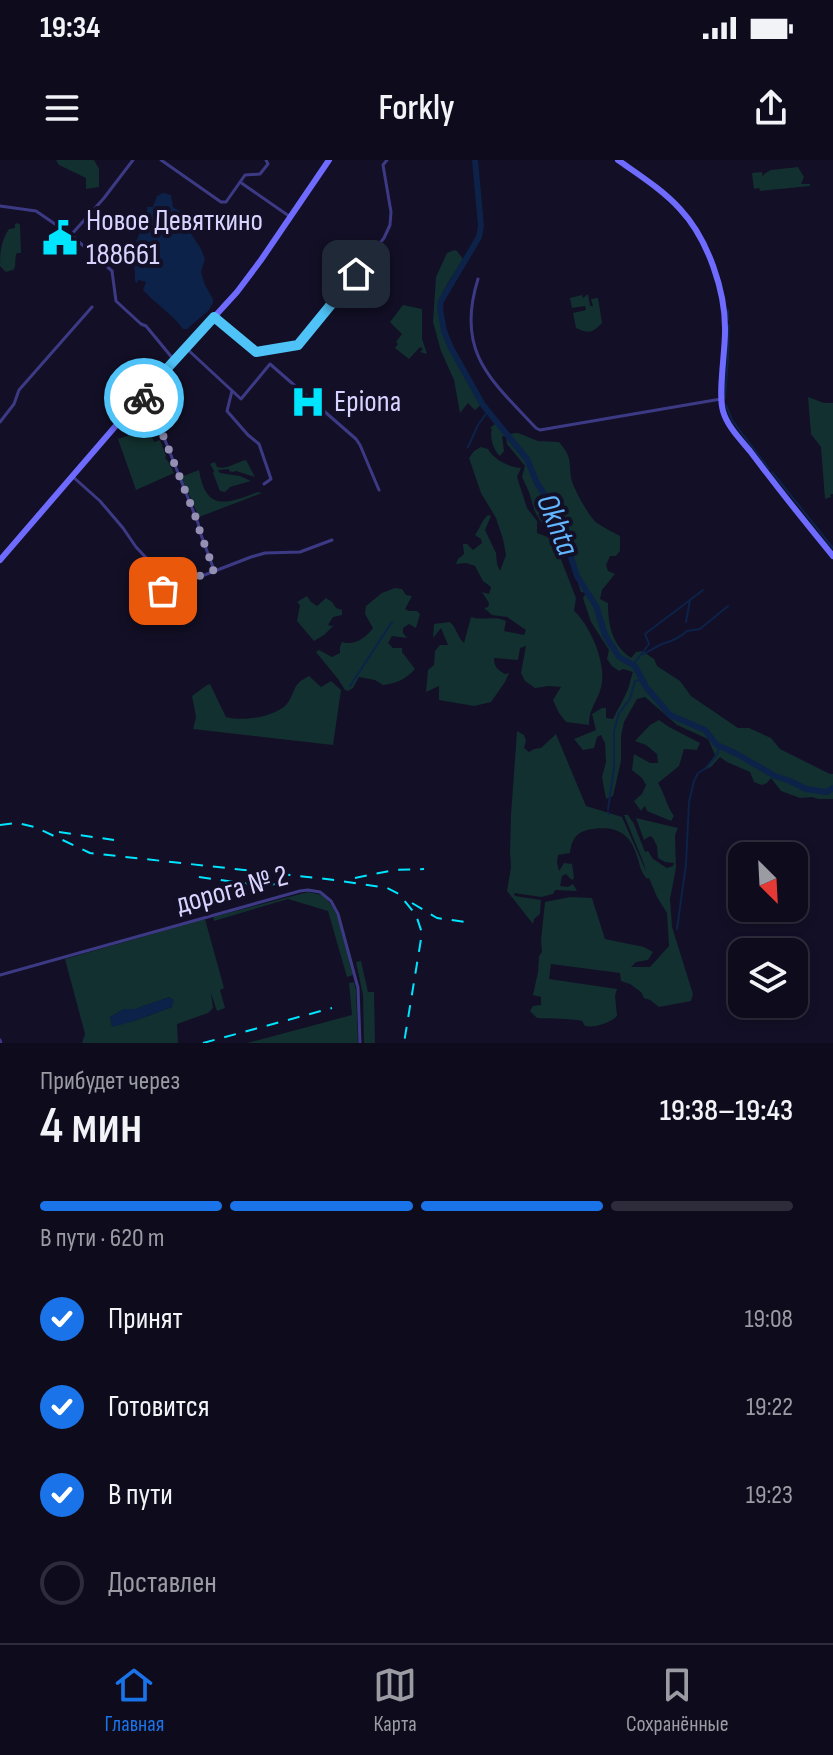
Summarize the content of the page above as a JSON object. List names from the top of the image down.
{
  "streets": {
    "street": ["дорога № 2"]
  },
  "water": ["Okhta"],
  "places": {
    "public building": ["Новое Девяткино 188661"],
    "hospital": ["Epiona"]
  },
  "north": "bottom right",
  "page": {
    "status": "19:34",
    "header": "Forkly",
    "heading": ["4 мин", "Прибудет через", "19:38–19:43"],
    "bar": "В пути · 620 m",
    "list": [
      ["Принят", "19:08"],
      ["Готовится", "19:22"],
      ["В пути", "19:23"],
      "Доставлен"
    ],
    "tabs": ["Главная", "Карта", "Сохранённые"]
  }
}
